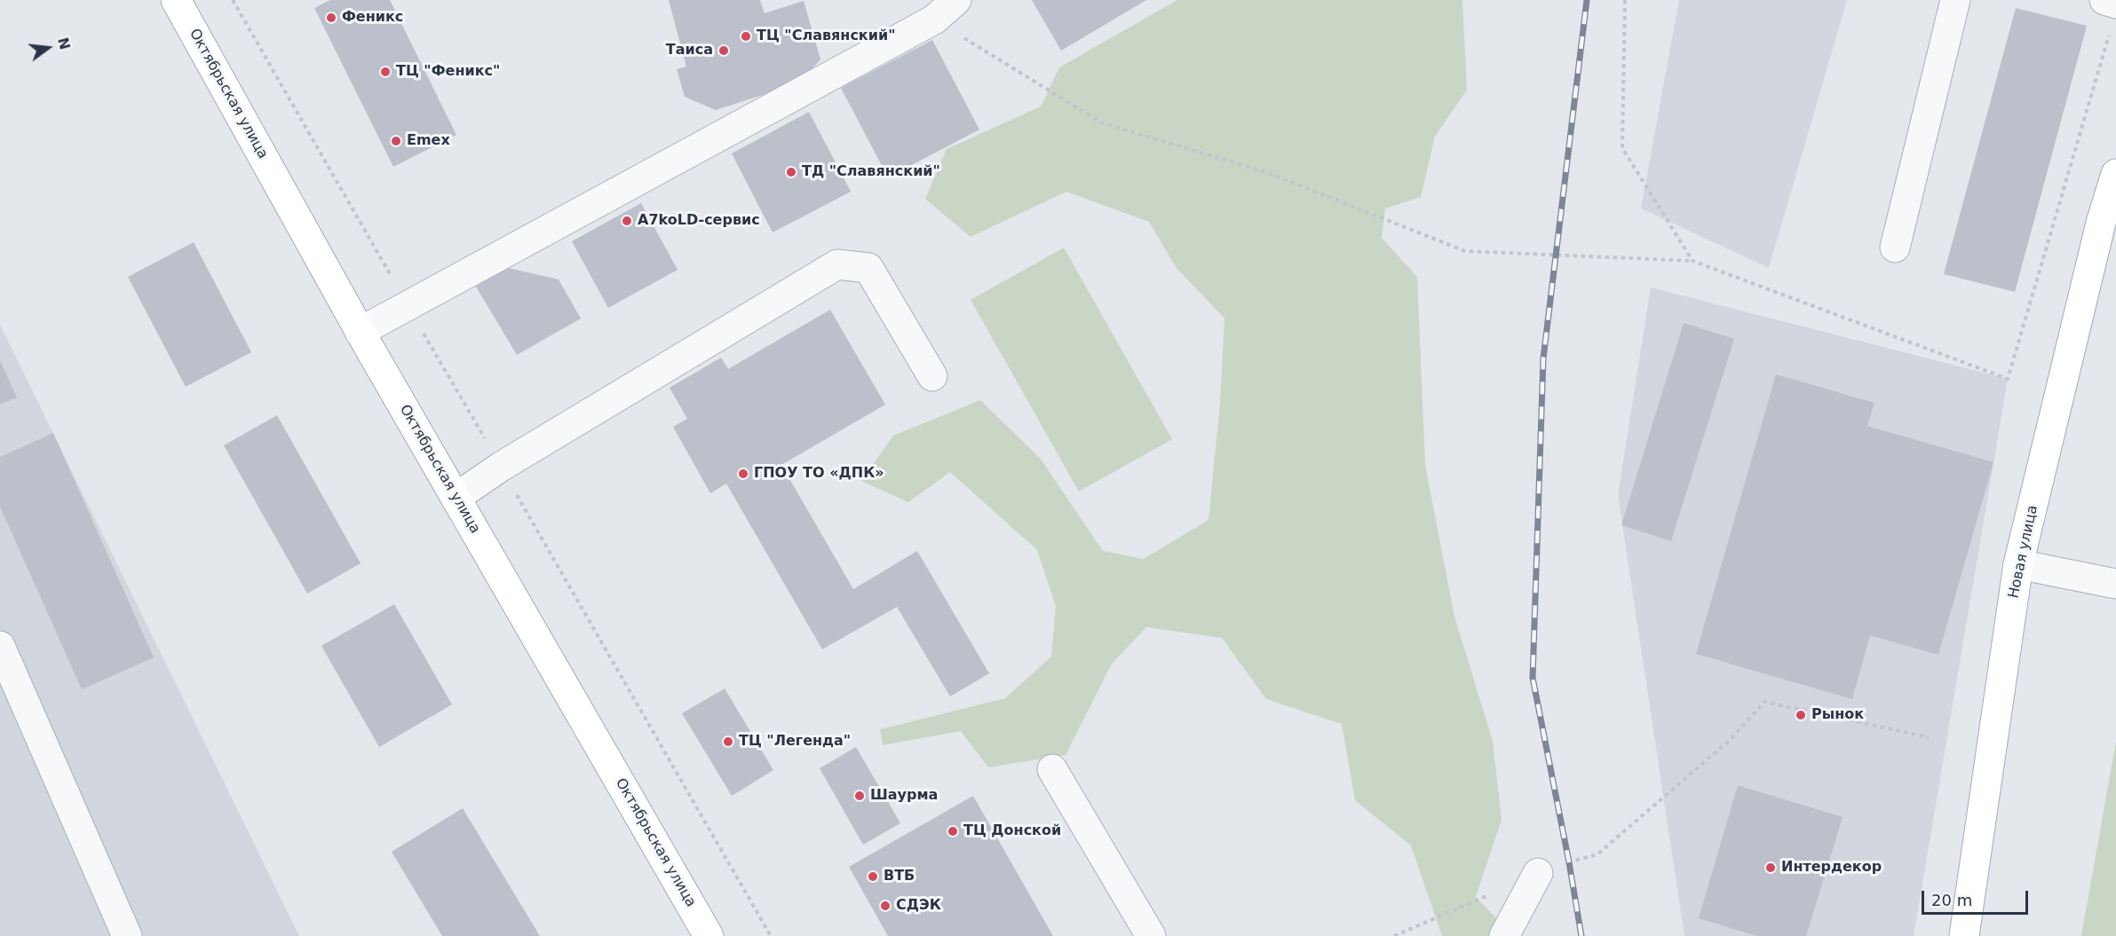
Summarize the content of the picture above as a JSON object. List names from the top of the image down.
{
  "streets": {
    "main road": ["Октябрьская улица", "Новая улица"]
  },
  "places": [
    "Феникс",
    "ТЦ \"Славянский\"",
    "Таиса",
    "ТЦ \"Феникс\"",
    "Emex",
    "ТД \"Славянский\"",
    "A7koLD-сервис",
    "ГПОУ ТО «ДПК»",
    "Рынок",
    "ТЦ \"Легенда\"",
    "Шаурма",
    "ТЦ Донской",
    "Интердекор",
    "ВТБ",
    "СДЭК"
  ],
  "scale_bar": "20 m",
  "north": "right"
}
